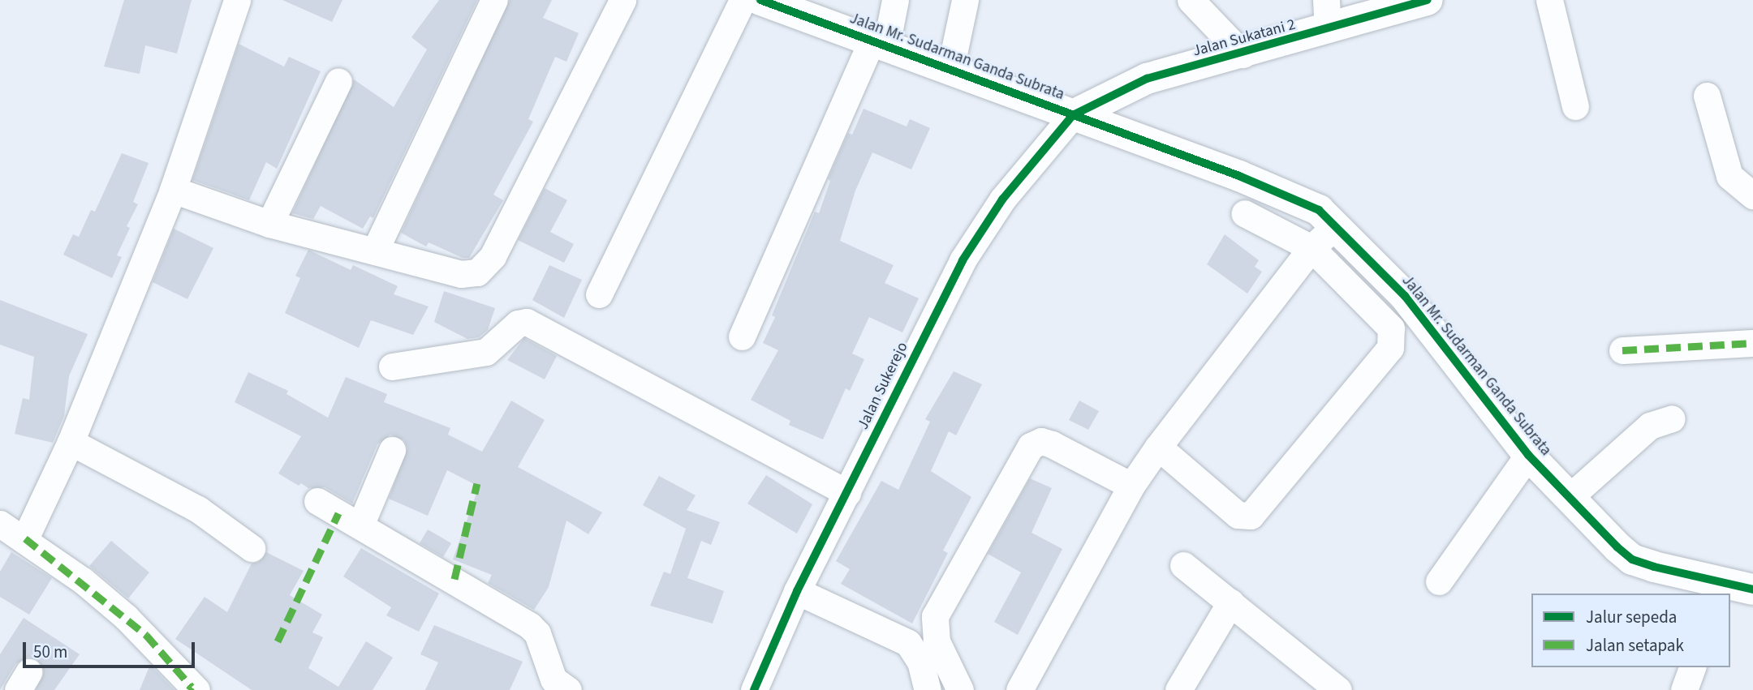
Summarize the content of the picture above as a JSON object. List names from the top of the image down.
{
  "streets": {
    "street": ["Jalan Sukatani 2", "Jalan Mr. Sudarman Ganda Subrata", "Jalan Sukerejo"]
  },
  "crossings": [
    ["Jalan Sukatani 2", "Jalan Mr. Sudarman Ganda Subrata"],
    ["Jalan Sukatani 2", "Jalan Sukerejo"],
    ["Jalan Mr. Sudarman Ganda Subrata", "Jalan Sukerejo"]
  ],
  "legend": ["Jalur sepeda", "Jalan setapak"],
  "scale_bar": "50 m"
}
